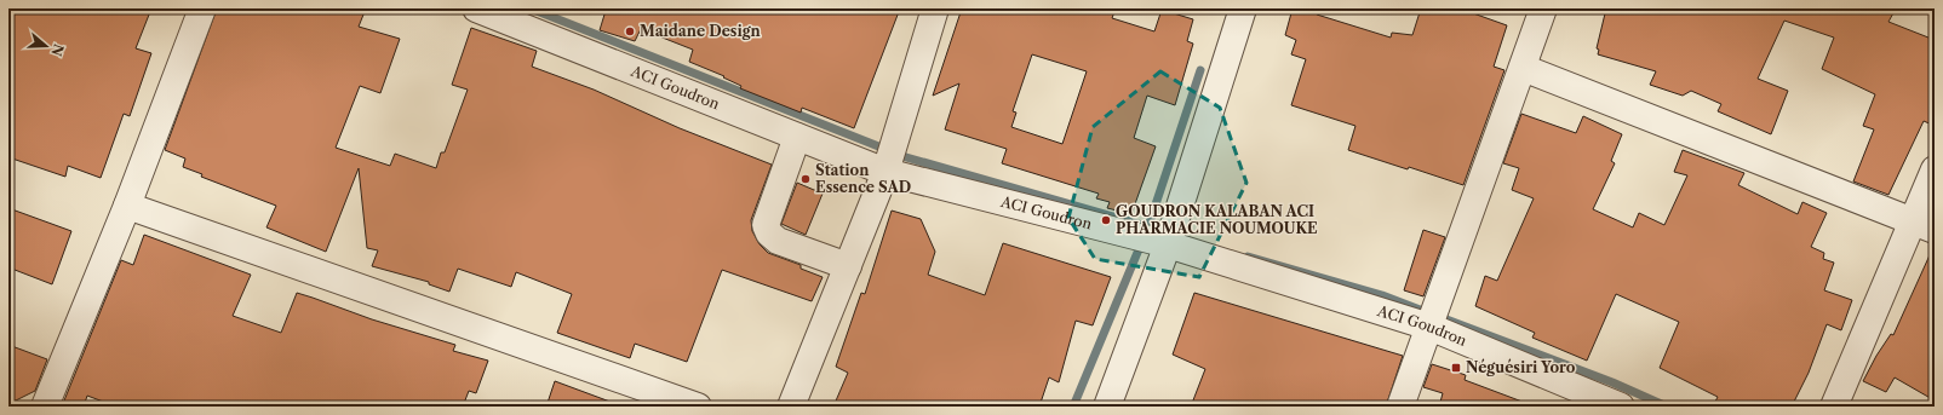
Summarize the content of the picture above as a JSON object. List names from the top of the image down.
{
  "streets": {
    "street": ["ACI Goudron"]
  },
  "places": {
    "other": ["Maidane Design", "Station Essence SAD", "GOUDRON KALABAN ACI PHARMACIE NOUMOUKE"],
    "transit": ["Néguésiri Yoro"]
  },
  "north": "right"
}
